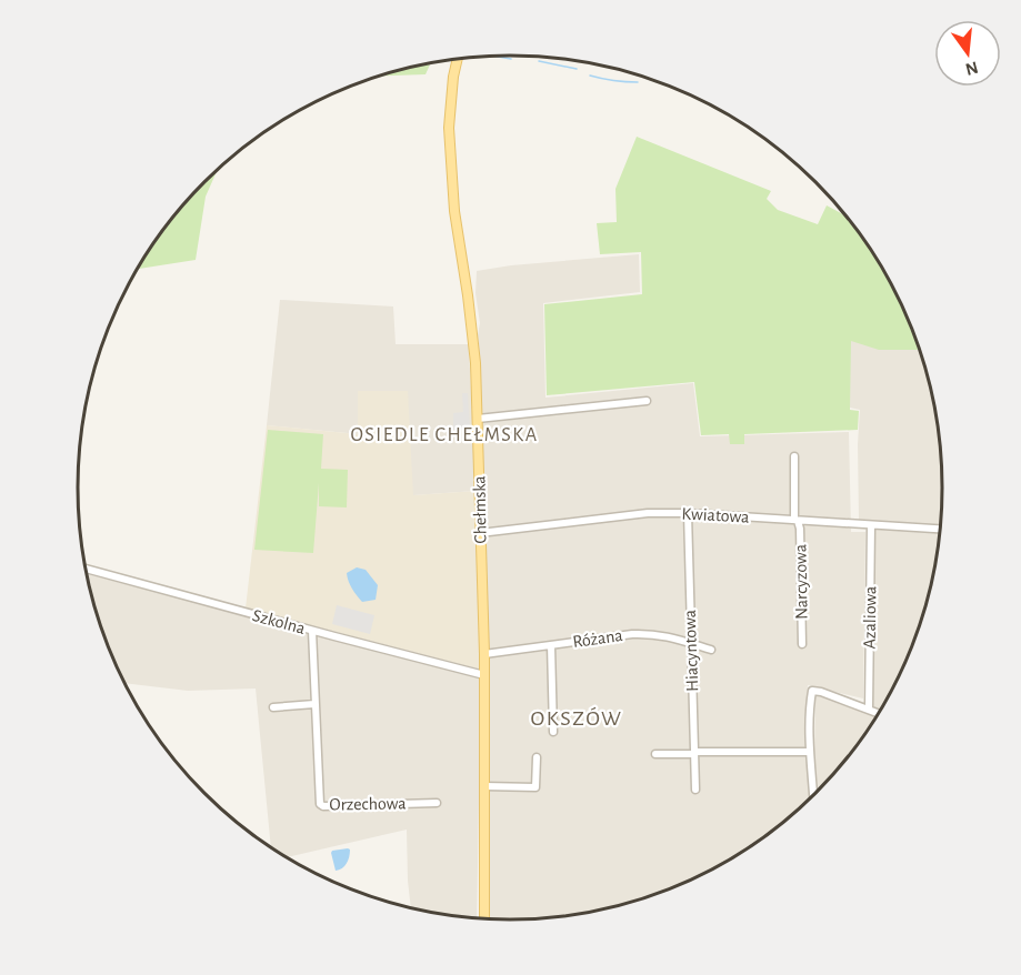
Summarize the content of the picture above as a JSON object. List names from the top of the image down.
{
  "streets": {
    "main road": ["Chełmska"],
    "street": [
      "Kwiatowa",
      "Narcyzowa",
      "Azaliowa",
      "Szkolna",
      "Różana",
      "Hiacyntowa",
      "Orzechowa"
    ]
  },
  "crossings": [
    ["Chełmska", "Kwiatowa"],
    ["Chełmska", "Szkolna"],
    ["Chełmska", "Różana"],
    ["Kwiatowa", "Narcyzowa"],
    ["Kwiatowa", "Azaliowa"],
    ["Kwiatowa", "Hiacyntowa"],
    ["Szkolna", "Orzechowa"],
    ["Różana", "Hiacyntowa"]
  ],
  "districts": ["OSIEDLE CHEŁMSKA", "OKSZÓW"],
  "north": "bottom"
}
